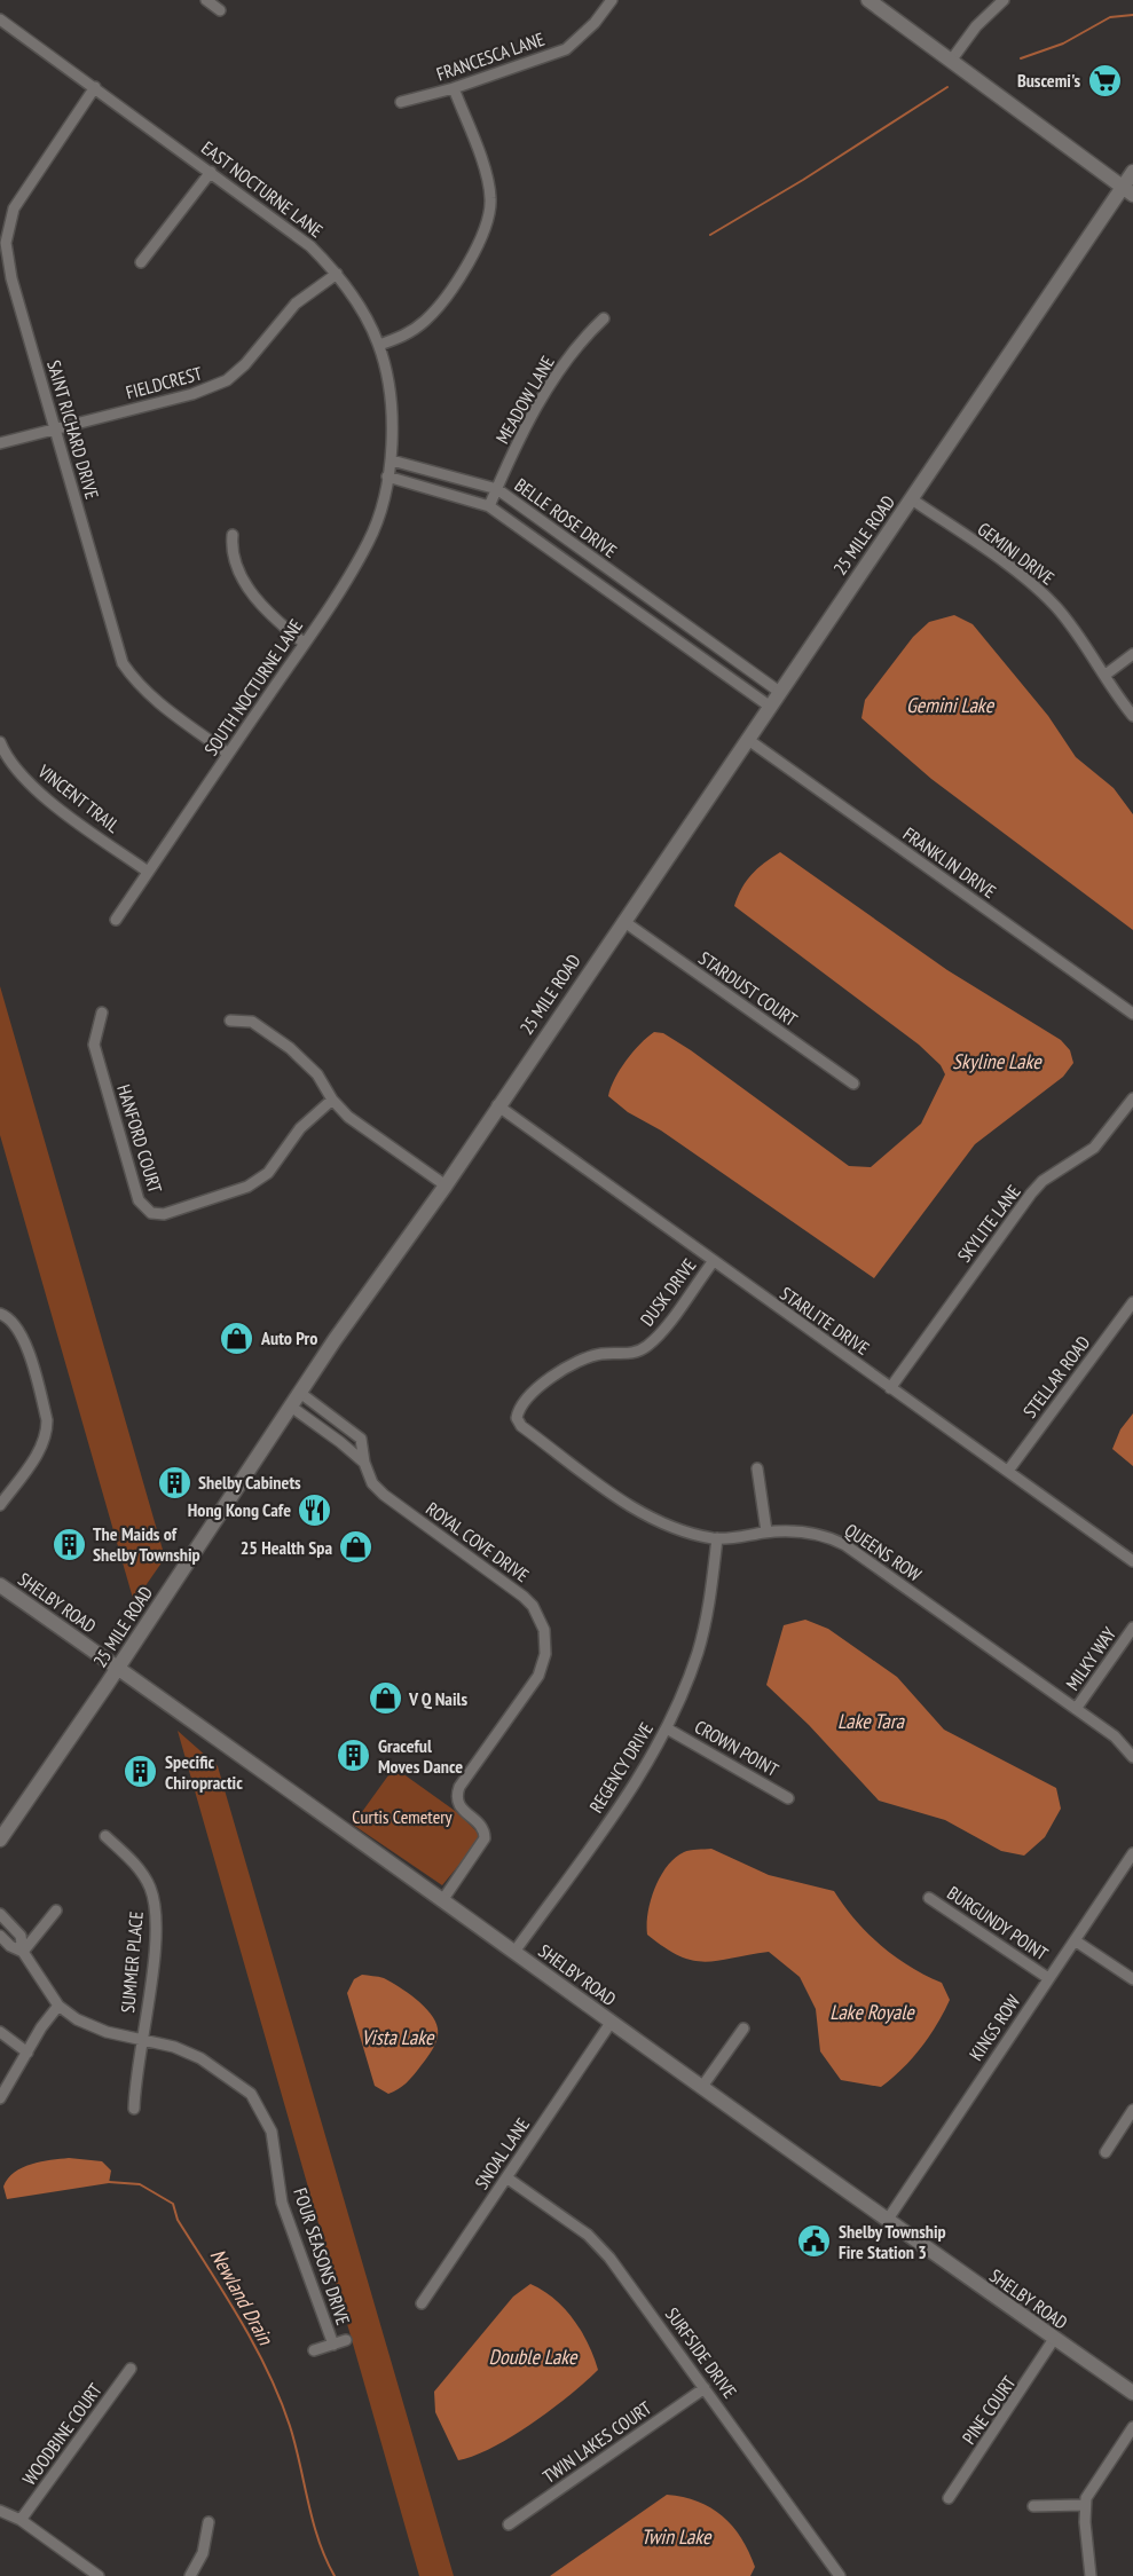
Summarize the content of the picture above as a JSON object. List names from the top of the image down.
{
  "streets": {
    "street": [
      "FRANCESCA LANE",
      "EAST NOCTURNE LANE",
      "FIELDCREST",
      "MEADOW LANE",
      "SAINT RICHARD DRIVE",
      "BELLE ROSE DRIVE",
      "25 MILE ROAD",
      "GEMINI DRIVE",
      "SOUTH NOCTURNE LANE",
      "VINCENT TRAIL",
      "FRANKLIN DRIVE",
      "STARDUST COURT",
      "HANFORD COURT",
      "SKYLITE LANE",
      "DUSK DRIVE",
      "STARLITE DRIVE",
      "STELLAR ROAD",
      "ROYAL COVE DRIVE",
      "QUEENS ROW",
      "SHELBY ROAD",
      "MILKY WAY",
      "CROWN POINT",
      "REGENCY DRIVE",
      "BURGUNDY POINT",
      "SUMMER PLACE",
      "KINGS ROW",
      "SNOAL LANE",
      "FOUR SEASONS DRIVE",
      "SURFSIDE DRIVE",
      "PINE COURT",
      "WOODBINE COURT",
      "TWIN LAKES COURT"
    ]
  },
  "crossings": [
    ["EAST NOCTURNE LANE", "FIELDCREST"],
    ["EAST NOCTURNE LANE", "SAINT RICHARD DRIVE"],
    ["EAST NOCTURNE LANE", "BELLE ROSE DRIVE"],
    ["EAST NOCTURNE LANE", "SOUTH NOCTURNE LANE"],
    ["FIELDCREST", "SAINT RICHARD DRIVE"],
    ["MEADOW LANE", "BELLE ROSE DRIVE"],
    ["SAINT RICHARD DRIVE", "SOUTH NOCTURNE LANE"],
    ["BELLE ROSE DRIVE", "25 MILE ROAD"],
    ["BELLE ROSE DRIVE", "SOUTH NOCTURNE LANE"],
    ["25 MILE ROAD", "GEMINI DRIVE"],
    ["25 MILE ROAD", "FRANKLIN DRIVE"],
    ["25 MILE ROAD", "STARDUST COURT"],
    ["25 MILE ROAD", "STARLITE DRIVE"],
    ["25 MILE ROAD", "ROYAL COVE DRIVE"],
    ["25 MILE ROAD", "SHELBY ROAD"],
    ["SOUTH NOCTURNE LANE", "VINCENT TRAIL"],
    ["SKYLITE LANE", "STARLITE DRIVE"],
    ["DUSK DRIVE", "STARLITE DRIVE"],
    ["DUSK DRIVE", "QUEENS ROW"],
    ["STARLITE DRIVE", "STELLAR ROAD"],
    ["ROYAL COVE DRIVE", "SHELBY ROAD"],
    ["QUEENS ROW", "MILKY WAY"],
    ["QUEENS ROW", "REGENCY DRIVE"],
    ["SHELBY ROAD", "REGENCY DRIVE"],
    ["SHELBY ROAD", "KINGS ROW"],
    ["SHELBY ROAD", "SNOAL LANE"],
    ["SHELBY ROAD", "PINE COURT"],
    ["CROWN POINT", "REGENCY DRIVE"],
    ["BURGUNDY POINT", "KINGS ROW"],
    ["SUMMER PLACE", "FOUR SEASONS DRIVE"],
    ["SNOAL LANE", "SURFSIDE DRIVE"],
    ["SURFSIDE DRIVE", "TWIN LAKES COURT"]
  ],
  "water": [
    "Gemini Lake",
    "Skyline Lake",
    "Lake Tara",
    "Lake Royale",
    "Vista Lake",
    "Newland Drain",
    "Double Lake",
    "Twin Lake"
  ],
  "parks": ["Curtis Cemetery"],
  "places": {
    "supermarket": ["Buscemi's"],
    "shop": ["Auto Pro", "25 Health Spa", "V Q Nails"],
    "building": [
      "Shelby Cabinets",
      "The Maids of Shelby Township",
      "Graceful Moves Dance",
      "Specific Chiropractic"
    ],
    "restaurant": ["Hong Kong Cafe"],
    "public building": ["Shelby Township Fire Station 3"]
  }
}
